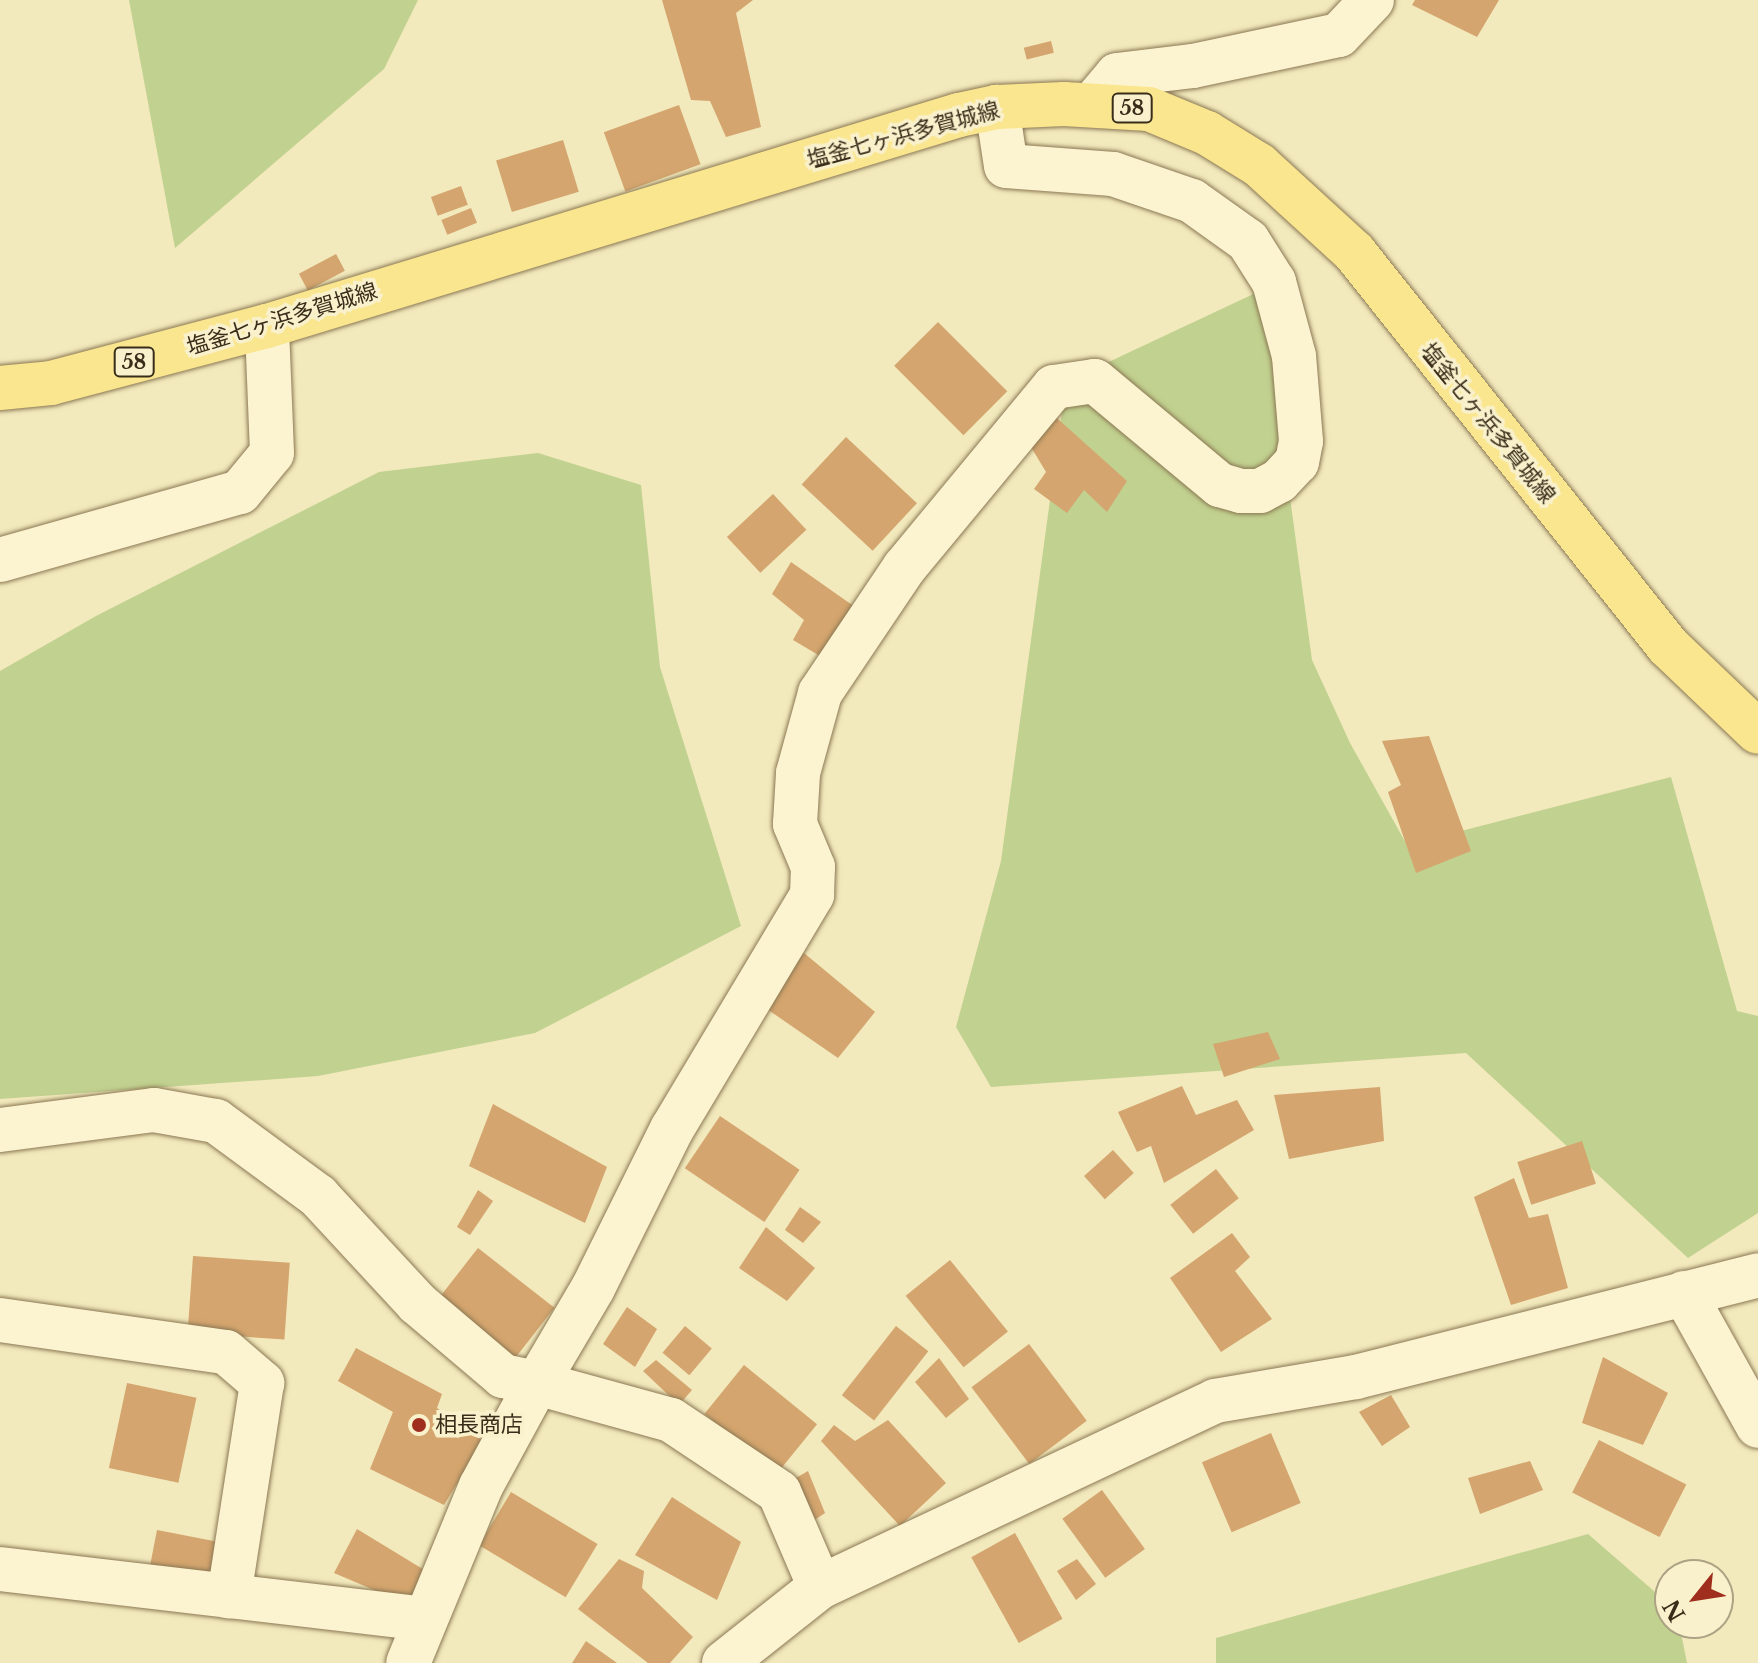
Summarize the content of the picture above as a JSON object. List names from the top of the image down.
{
  "streets": {
    "main road": ["58", "塩釜七ヶ浜多賀城線"]
  },
  "places": ["相長商店"],
  "north": "bottom left"
}
